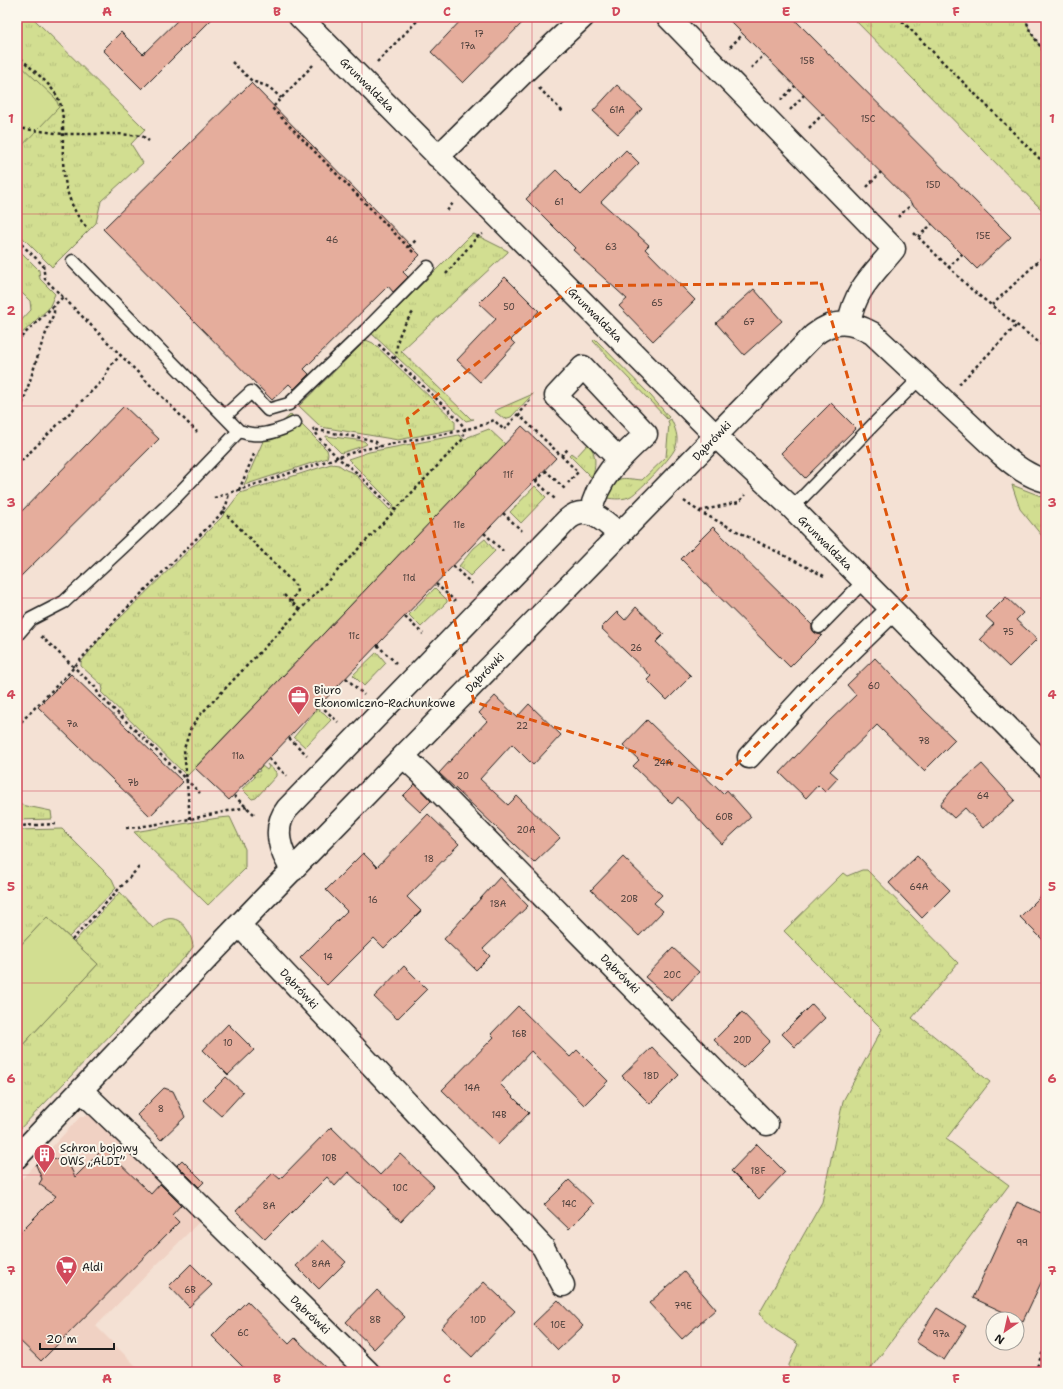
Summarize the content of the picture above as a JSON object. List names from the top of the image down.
{
  "streets": {
    "street": ["Grunwaldzka", "Dąbrówki"]
  },
  "crossings": [
    ["Grunwaldzka", "Dąbrówki"]
  ],
  "places": {
    "office": ["Biuro Ekonomiczno-Rachunkowe"],
    "building": ["Schron bojowy OWS „ALDI”"],
    "supermarket": ["Aldi"]
  },
  "house_numbers": [
    "17",
    "17a",
    "15B",
    "61A",
    "15C",
    "15D",
    "61",
    "15E",
    "46",
    "63",
    "65",
    "50",
    "67",
    "11f",
    "11e",
    "11d",
    "75",
    "11c",
    "26",
    "60",
    "7a",
    "22",
    "78",
    "11a",
    "24A",
    "20",
    "7b",
    "64",
    "60B",
    "20A",
    "18",
    "64A",
    "20B",
    "16",
    "18A",
    "14",
    "20C",
    "16B",
    "20D",
    "10",
    "18D",
    "14A",
    "8",
    "14B",
    "10B",
    "18F",
    "10C",
    "14C",
    "8A",
    "99",
    "8AA",
    "6B",
    "79E",
    "8B",
    "10D",
    "10E",
    "6C",
    "97a"
  ],
  "scale_bar": "20 m",
  "north": "bottom left",
  "grid": {
    "columns": [
      "A",
      "B",
      "C",
      "D",
      "E",
      "F"
    ],
    "rows": [
      "1",
      "2",
      "3",
      "4",
      "5",
      "6",
      "7"
    ]
  }
}
